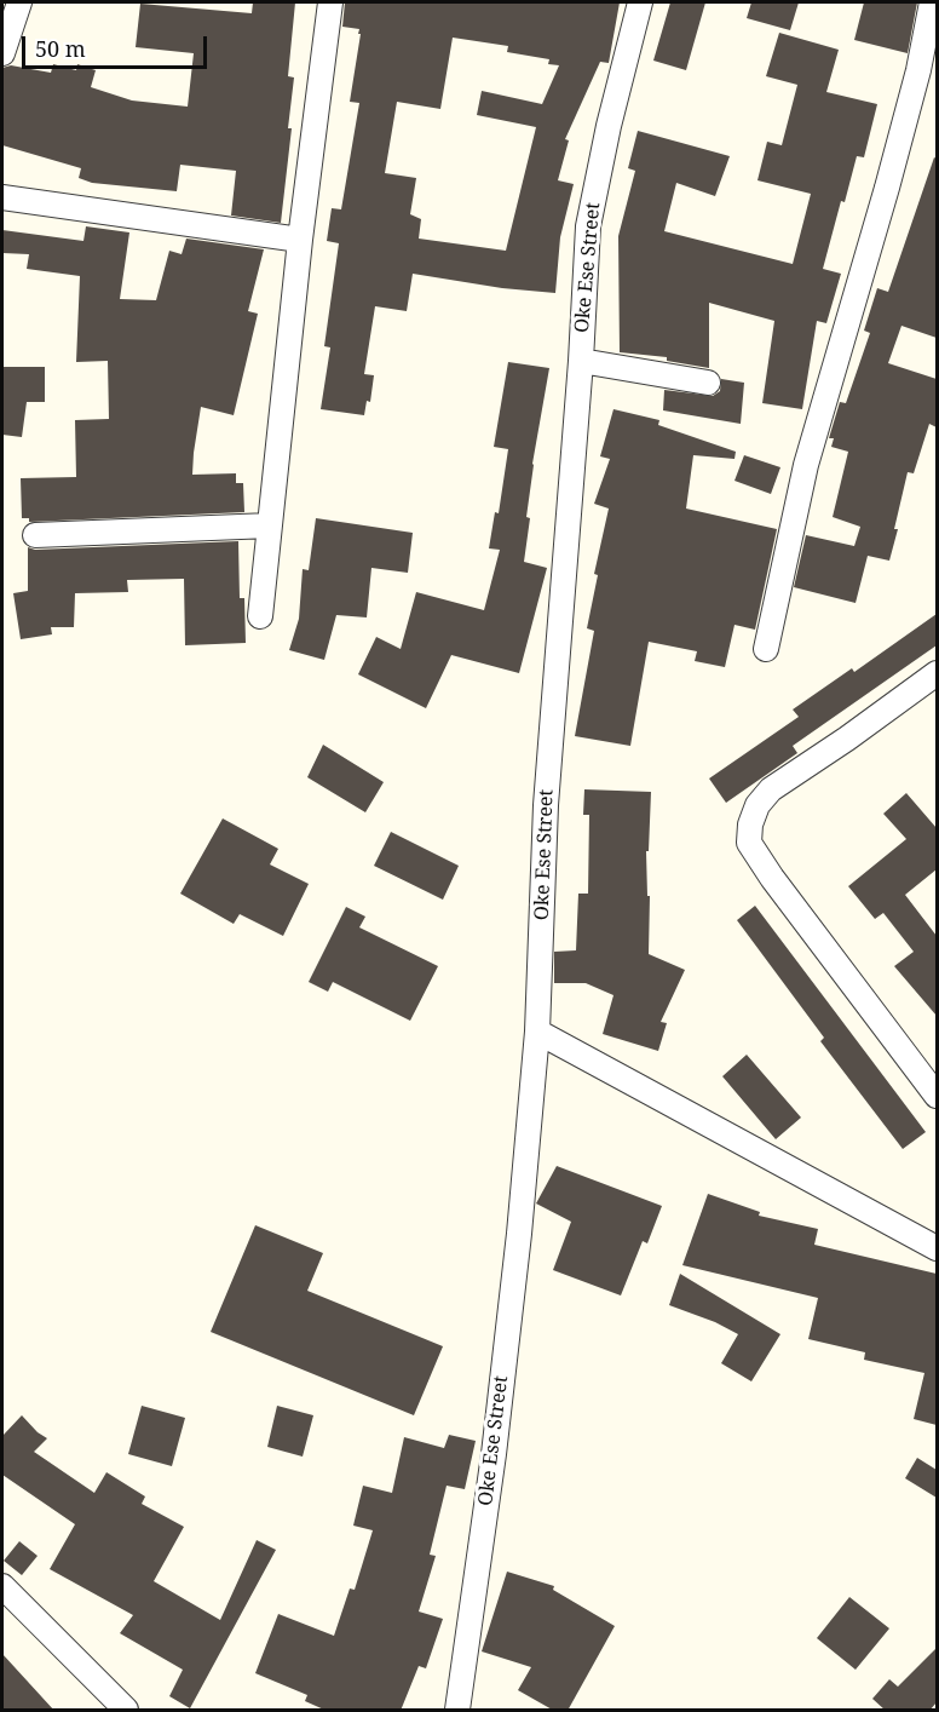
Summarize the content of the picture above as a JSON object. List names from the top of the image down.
{
  "streets": {
    "street": ["Oke Ese Street"]
  },
  "scale_bar": "50 m"
}
